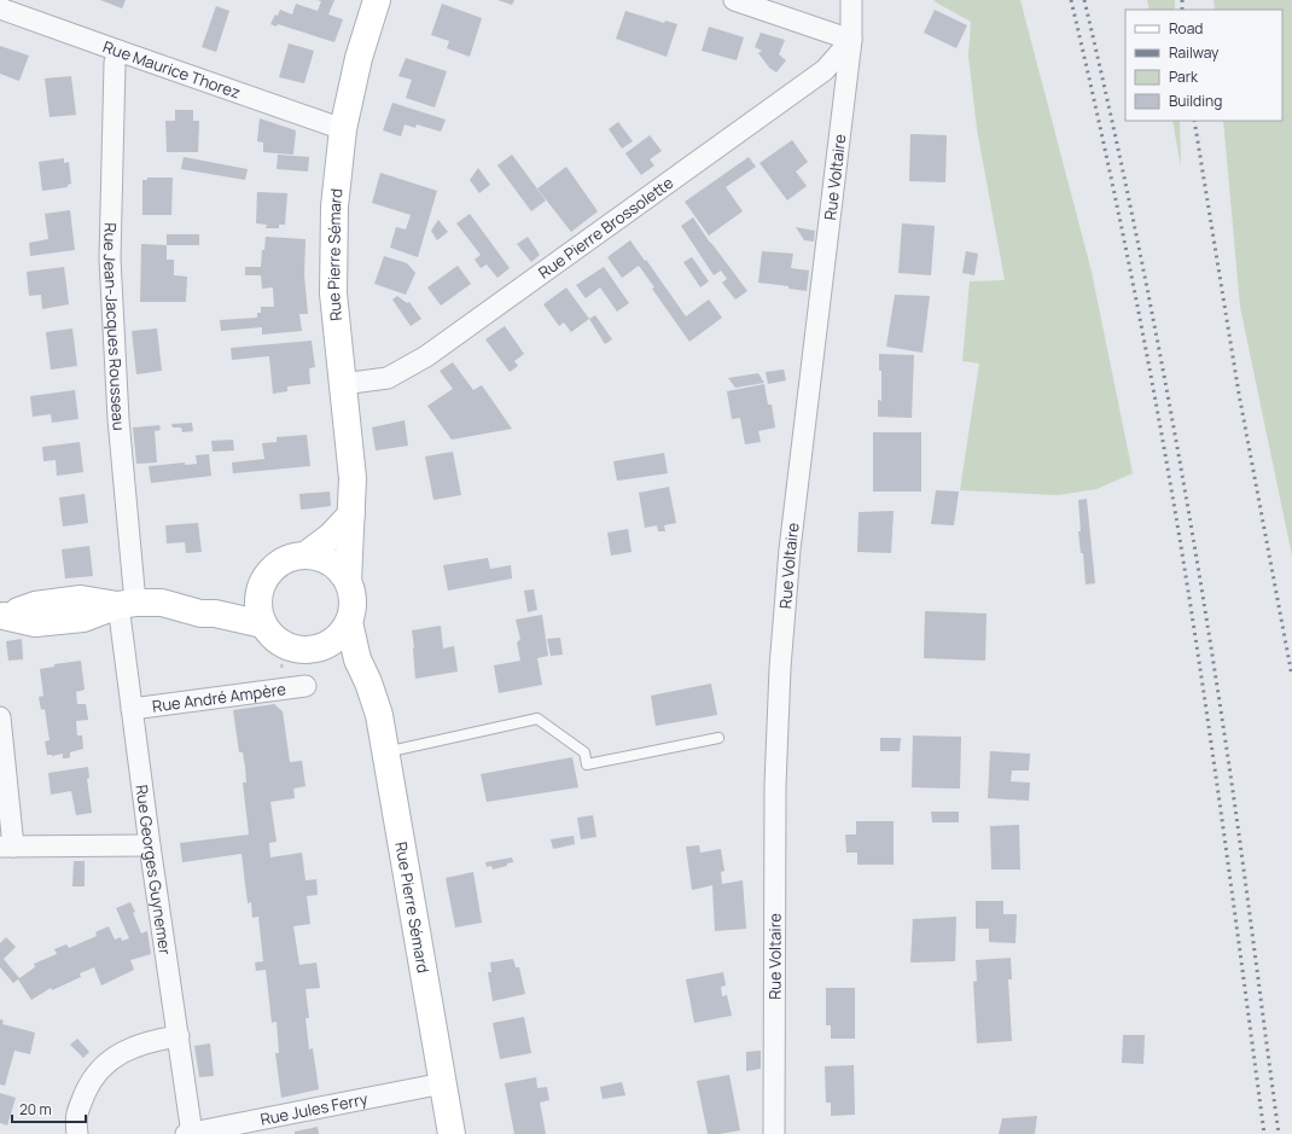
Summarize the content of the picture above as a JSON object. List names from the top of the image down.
{
  "streets": {
    "main road": ["Rue Pierre Sémard"],
    "street": [
      "Rue Maurice Thorez",
      "Rue Voltaire",
      "Rue Pierre Brossolette",
      "Rue Jean-Jacques Rousseau",
      "Rue André Ampère",
      "Rue Georges Guynemer",
      "Rue Jules Ferry"
    ]
  },
  "crossings": [
    ["Rue Maurice Thorez", "Rue Pierre Sémard"],
    ["Rue Maurice Thorez", "Rue Jean-Jacques Rousseau"],
    ["Rue Voltaire", "Rue Pierre Brossolette"],
    ["Rue Pierre Brossolette", "Rue Pierre Sémard"],
    ["Rue Pierre Sémard", "Rue Jules Ferry"],
    ["Rue Jean-Jacques Rousseau", "Rue Georges Guynemer"],
    ["Rue André Ampère", "Rue Georges Guynemer"],
    ["Rue Georges Guynemer", "Rue Jules Ferry"]
  ],
  "legend": [
    "Road",
    "Railway",
    "Park",
    "Building"
  ],
  "scale_bar": "20 m"
}
